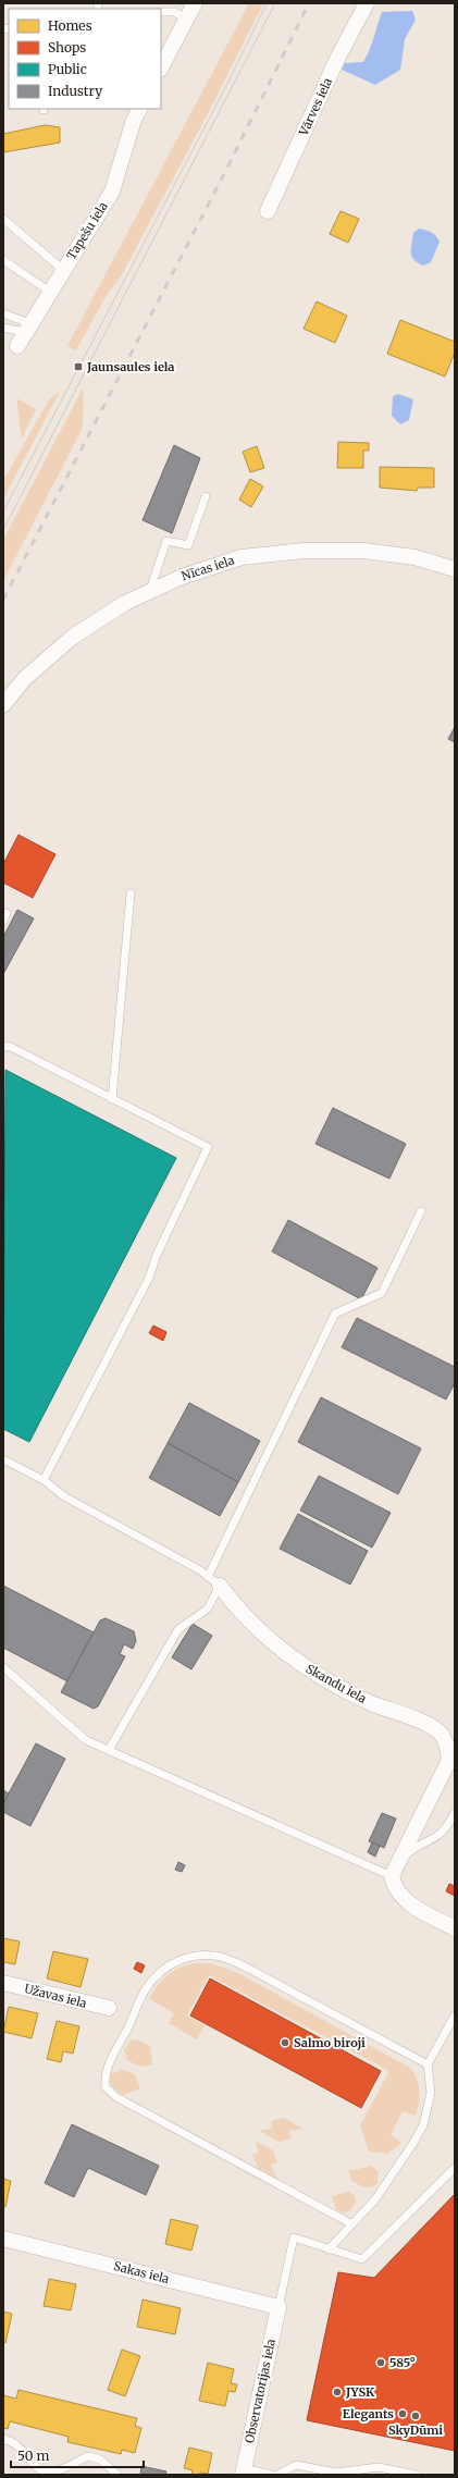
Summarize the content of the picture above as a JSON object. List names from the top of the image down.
{
  "streets": {
    "street": [
      "Vārves iela",
      "Tapešu iela",
      "Nīcas iela",
      "Skandu iela",
      "Užavas iela",
      "Sakas iela",
      "Observatorijas iela"
    ]
  },
  "crossings": [
    ["Sakas iela", "Observatorijas iela"]
  ],
  "places": {
    "transit": ["Jaunsaules iela"],
    "other": [
      "Salmo biroji",
      "585°",
      "JYSK",
      "Elegants",
      "SkyDūmi"
    ]
  },
  "legend": [
    "Homes",
    "Shops",
    "Public",
    "Industry"
  ],
  "scale_bar": "50 m"
}
